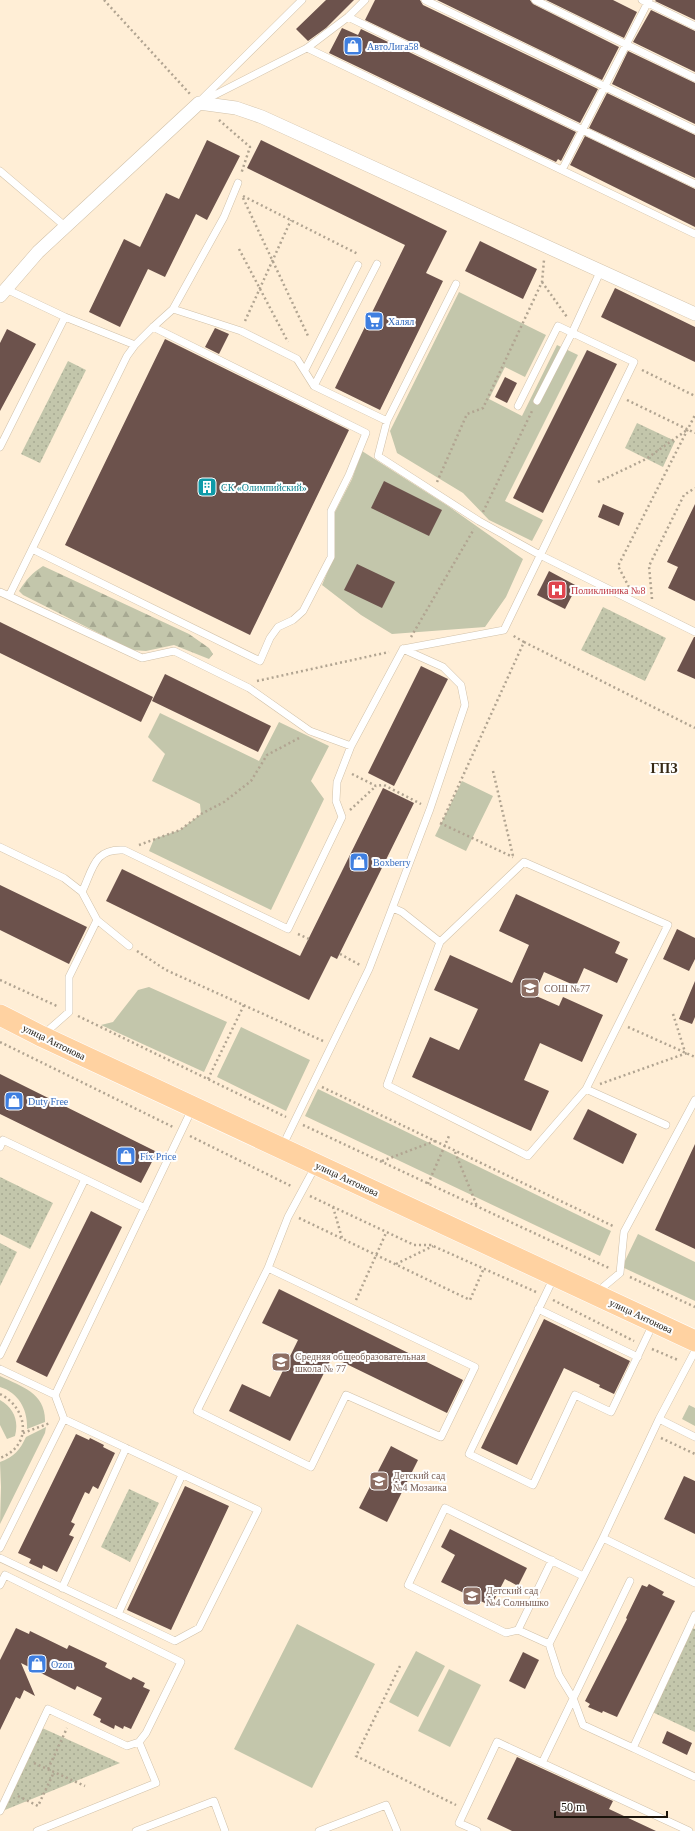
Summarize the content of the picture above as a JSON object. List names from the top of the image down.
{
  "streets": {
    "main road": ["улица Антонова"]
  },
  "districts": ["ГПЗ"],
  "places": {
    "shop": [
      "АвтоЛига58",
      "Boxberry",
      "Duty Free",
      "Fix Price",
      "Ozon"
    ],
    "supermarket": ["Халял"],
    "building": ["СК «Олимпийский»"],
    "hospital": ["Поликлиника №8"],
    "school or university": [
      "СОШ №77",
      "Средняя общеобразовательная школа № 77",
      "Детский сад №4 Мозаика",
      "Детский сад №4 Солнышко"
    ]
  },
  "scale_bar": "50 m"
}
